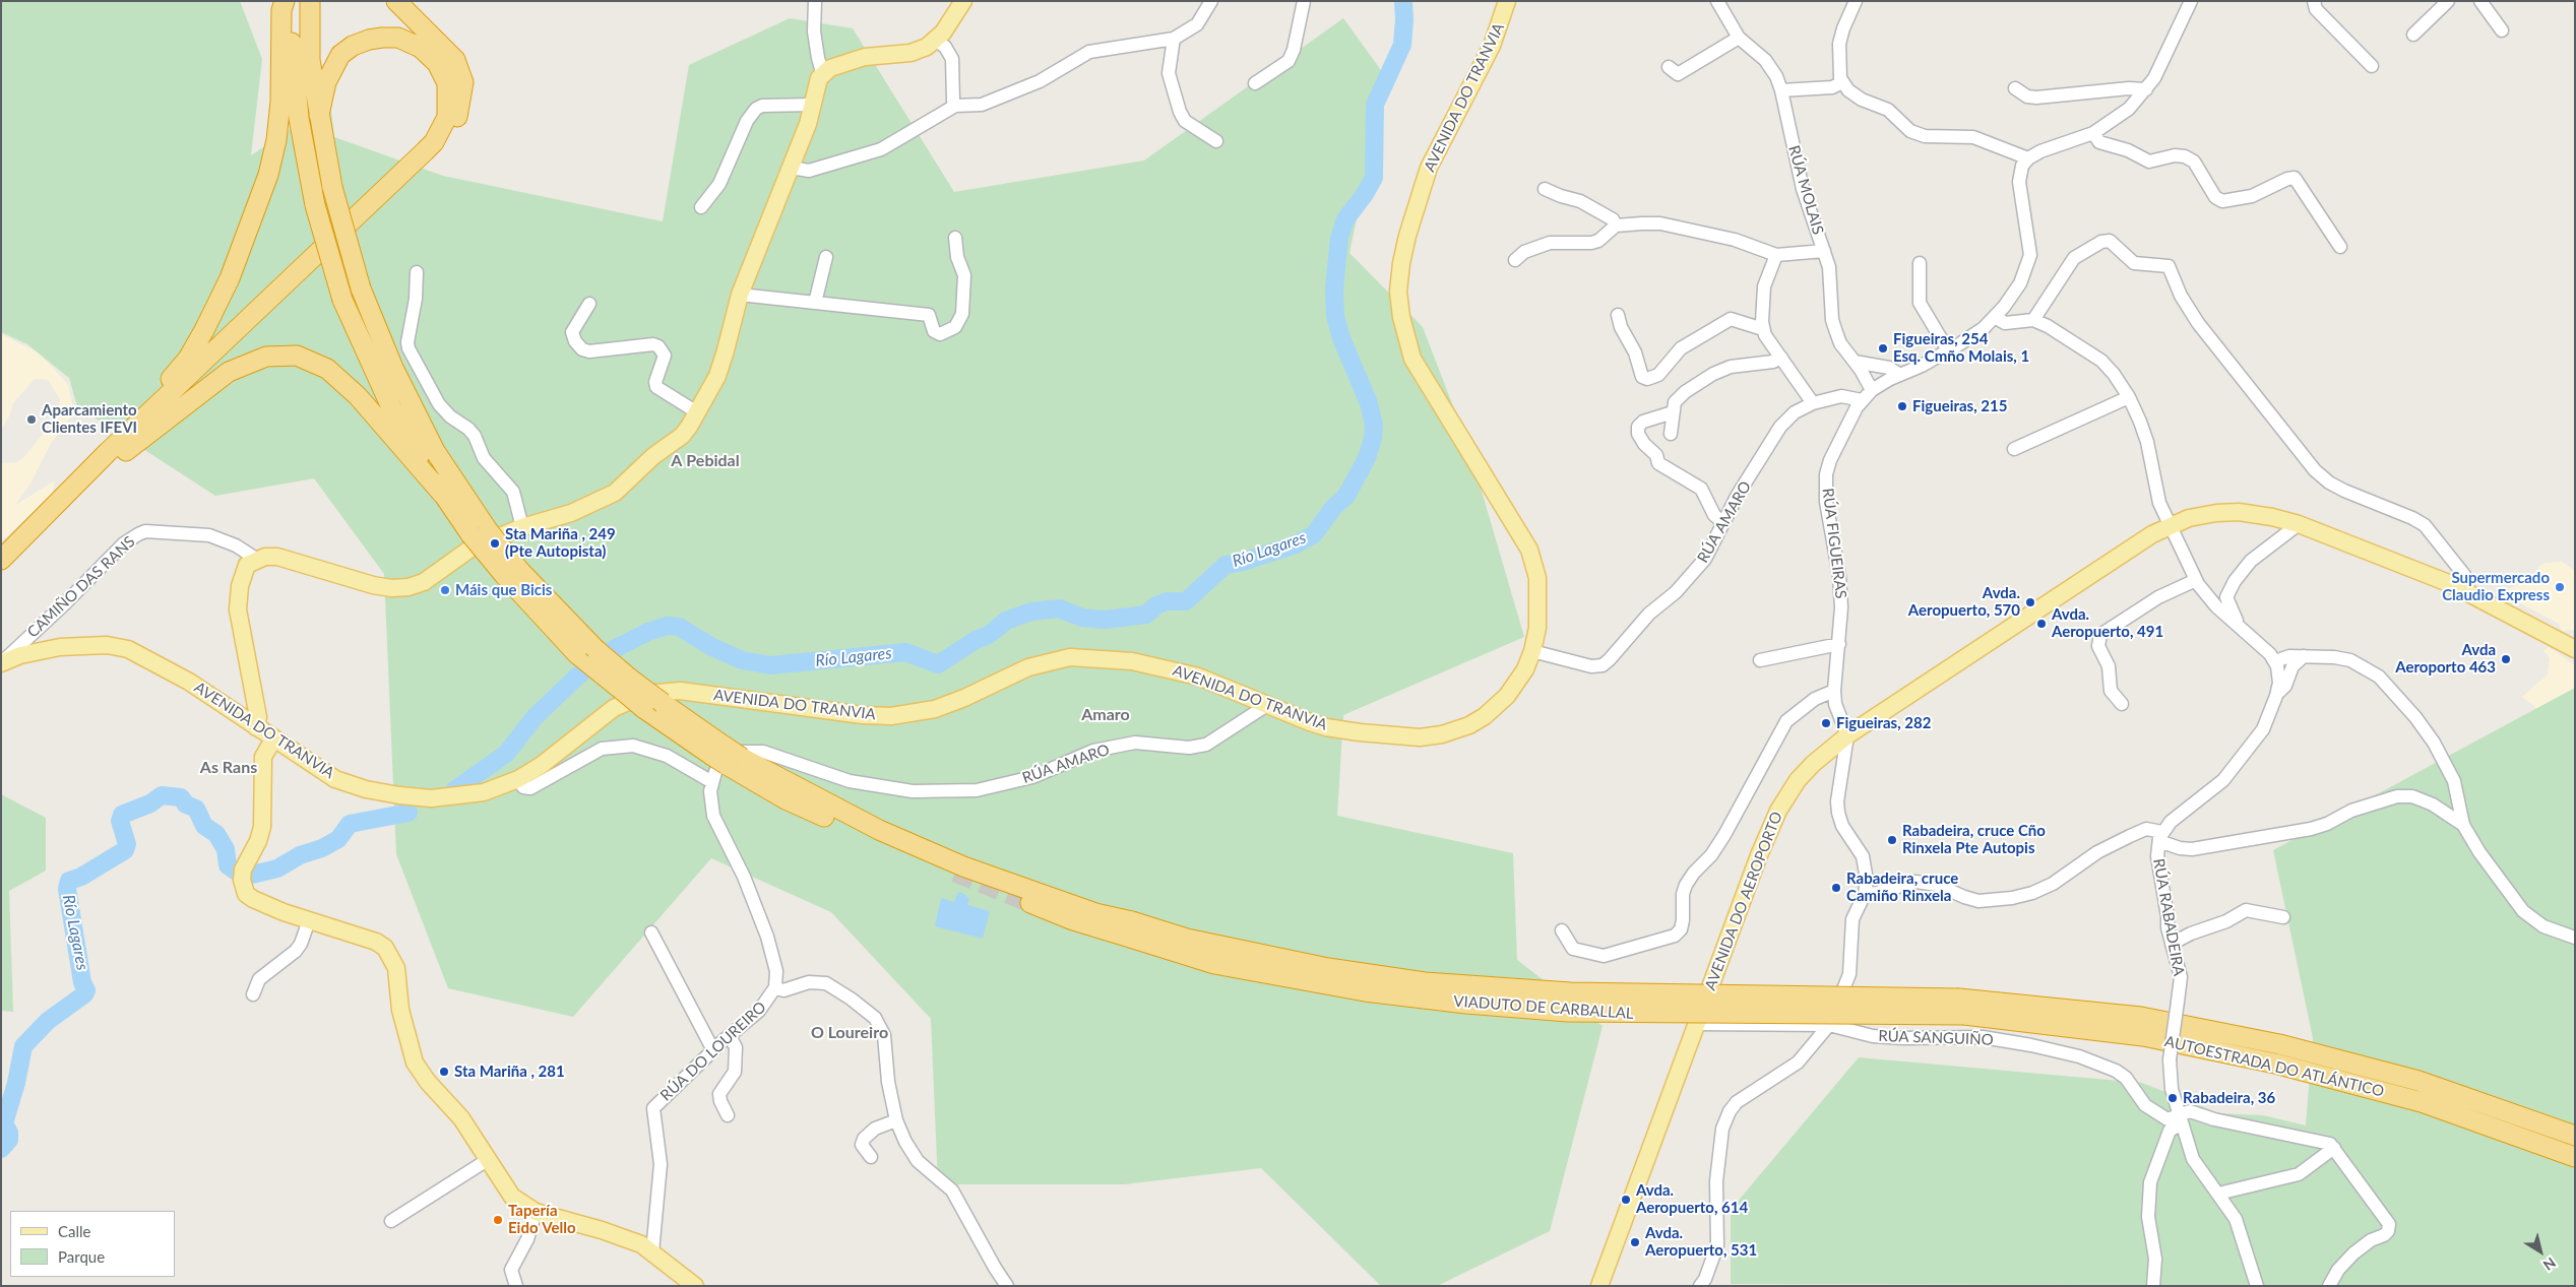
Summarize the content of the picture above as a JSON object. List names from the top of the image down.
{
  "streets": {
    "highway": ["VIADUTO DE CARBALLAL", "AUTOESTRADA DO ATLÁNTICO"],
    "main road": ["AVENIDA DO TRANVIA", "AVENIDA DO AEROPORTO"],
    "street": [
      "RÚA MOLAIS",
      "RÚA AMARO",
      "RÚA FIGUEIRAS",
      "CAMIÑO DAS RANS",
      "RÚA RABADEIRA",
      "RÚA SANGUIÑO",
      "RÚA DO LOUREIRO"
    ]
  },
  "crossings": [
    ["AVENIDA DO TRANVIA", "RÚA AMARO"],
    ["AVENIDA DO TRANVIA", "CAMIÑO DAS RANS"],
    ["RÚA MOLAIS", "RÚA FIGUEIRAS"],
    ["RÚA AMARO", "RÚA FIGUEIRAS"],
    ["RÚA AMARO", "RÚA DO LOUREIRO"],
    ["RÚA FIGUEIRAS", "AVENIDA DO AEROPORTO"],
    ["RÚA FIGUEIRAS", "RÚA SANGUIÑO"],
    ["AVENIDA DO AEROPORTO", "RÚA SANGUIÑO"],
    ["RÚA RABADEIRA", "RÚA SANGUIÑO"],
    ["VIADUTO DE CARBALLAL", "AUTOESTRADA DO ATLÁNTICO"]
  ],
  "districts": [
    "A Pebidal",
    "Amaro",
    "As Rans",
    "O Loureiro"
  ],
  "water": ["Río Lagares"],
  "places": [
    "Figueiras, 254 Esq. Cmño Molais, 1",
    "Figueiras, 215",
    "Aparcamiento Clientes IFEVI",
    "Sta Mariña , 249 (Pte Autopista)",
    "Supermercado Claudio Express",
    "Máis que Bicis",
    "Avda. Aeropuerto, 570",
    "Avda. Aeropuerto, 491",
    "Avda Aeroporto 463",
    "Figueiras, 282",
    "Rabadeira, cruce Cño Rinxela Pte Autopis",
    "Rabadeira, cruce Camiño Rinxela",
    "Sta Mariña , 281",
    "Rabadeira, 36",
    "Avda. Aeropuerto, 614",
    "Tapería Eido Vello",
    "Avda. Aeropuerto, 531"
  ],
  "legend": ["Calle", "Parque"],
  "north": "bottom right"
}
